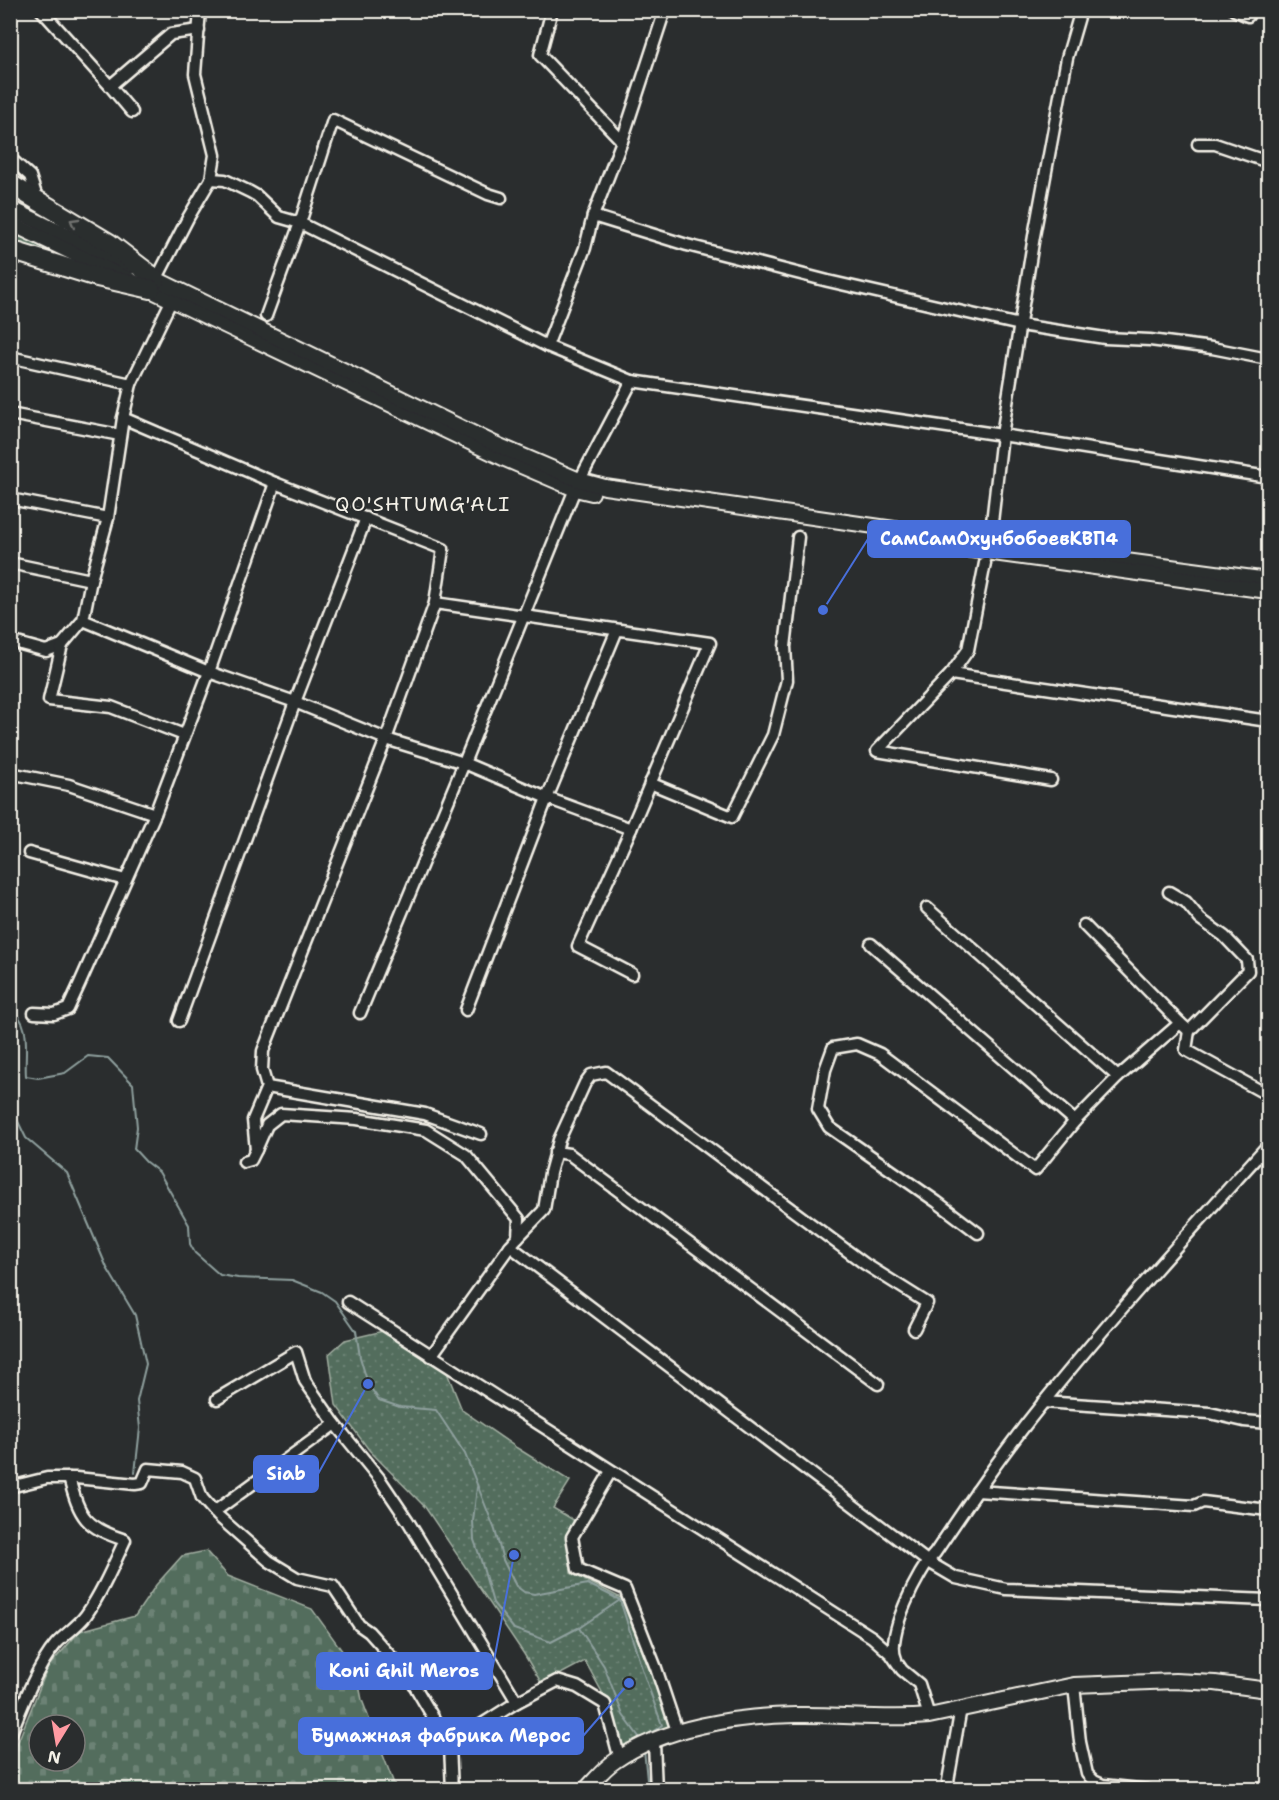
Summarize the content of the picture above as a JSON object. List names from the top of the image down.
{
  "districts": ["QO'SHTUMG'ALI"],
  "places": [
    "СамСамОхунбобоевКВП4",
    "Siab",
    "Koni Ghil Meros",
    "Бумажная фабрика Мерос"
  ],
  "north": "bottom"
}
